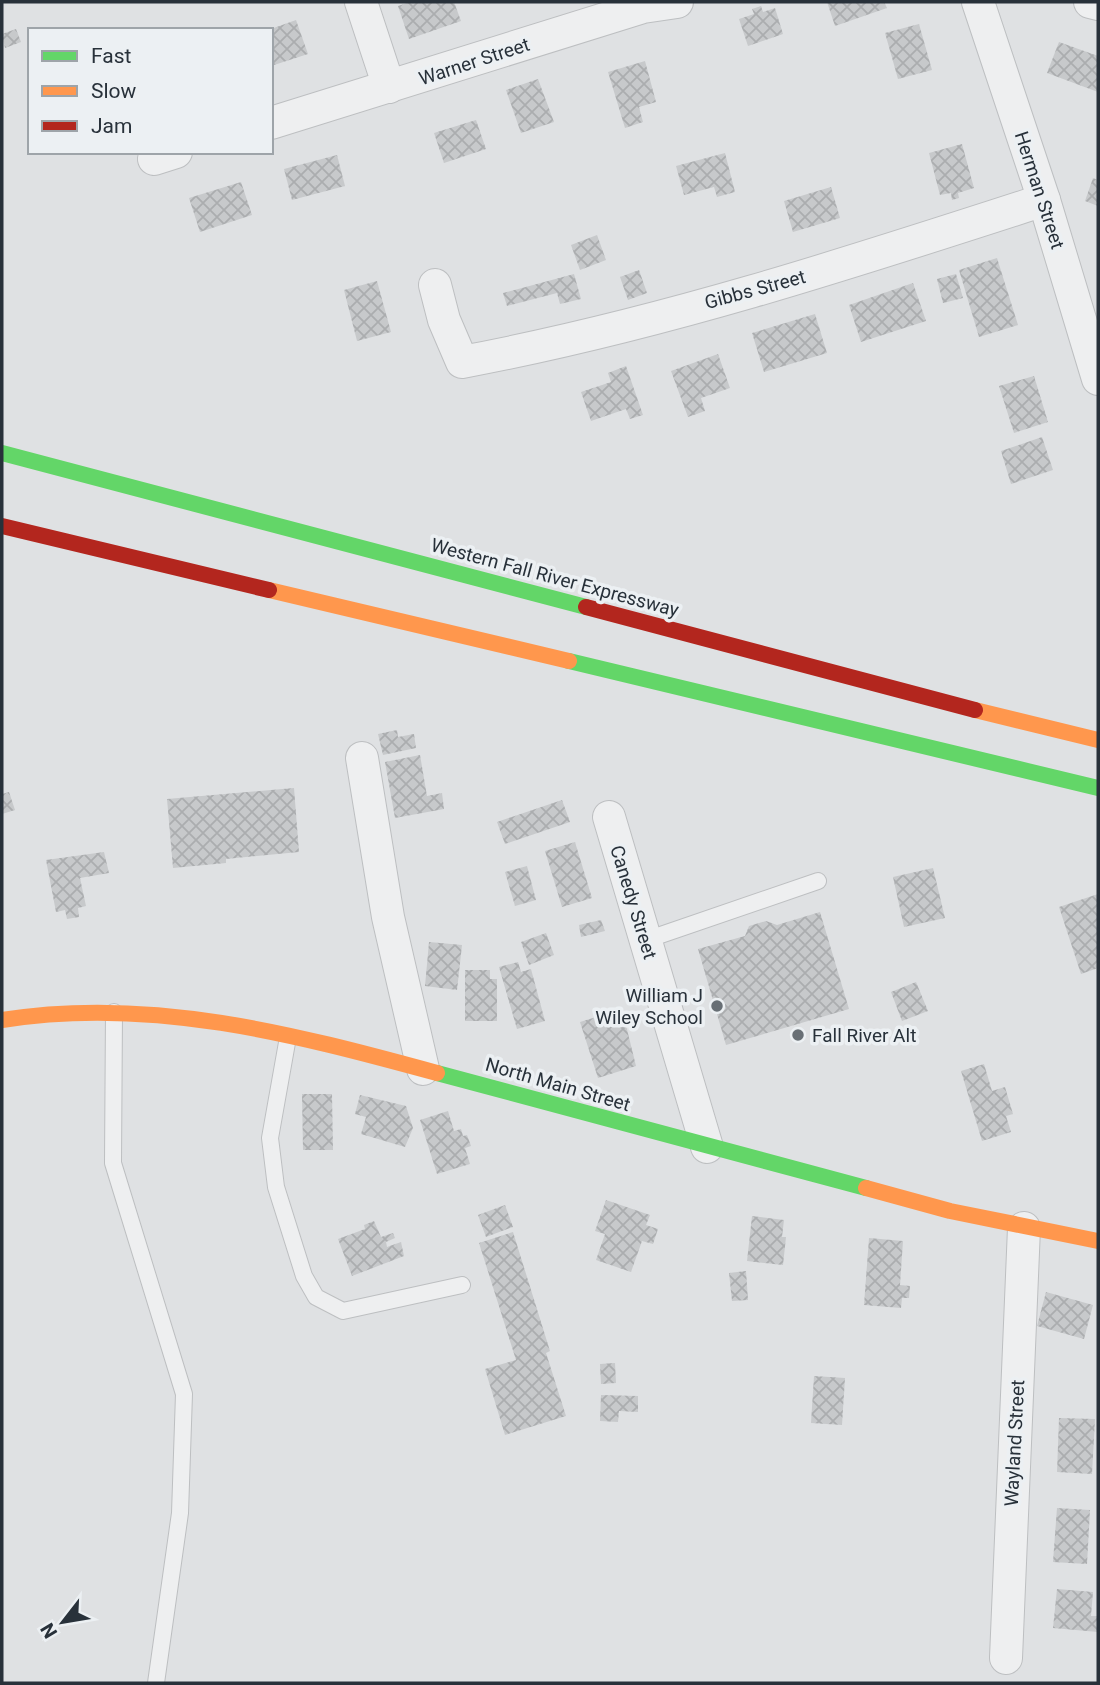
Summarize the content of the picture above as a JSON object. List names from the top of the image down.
{
  "streets": {
    "main road": ["Western Fall River Expressway", "North Main Street"],
    "street": [
      "Warner Street",
      "Herman Street",
      "Gibbs Street",
      "Canedy Street",
      "Wayland Street"
    ]
  },
  "crossings": [
    ["Herman Street", "Gibbs Street"],
    ["Canedy Street", "North Main Street"],
    ["North Main Street", "Wayland Street"]
  ],
  "places": ["William J Wiley School", "Fall River Alt"],
  "legend": ["Fast", "Slow", "Jam"],
  "north": "bottom left"
}
